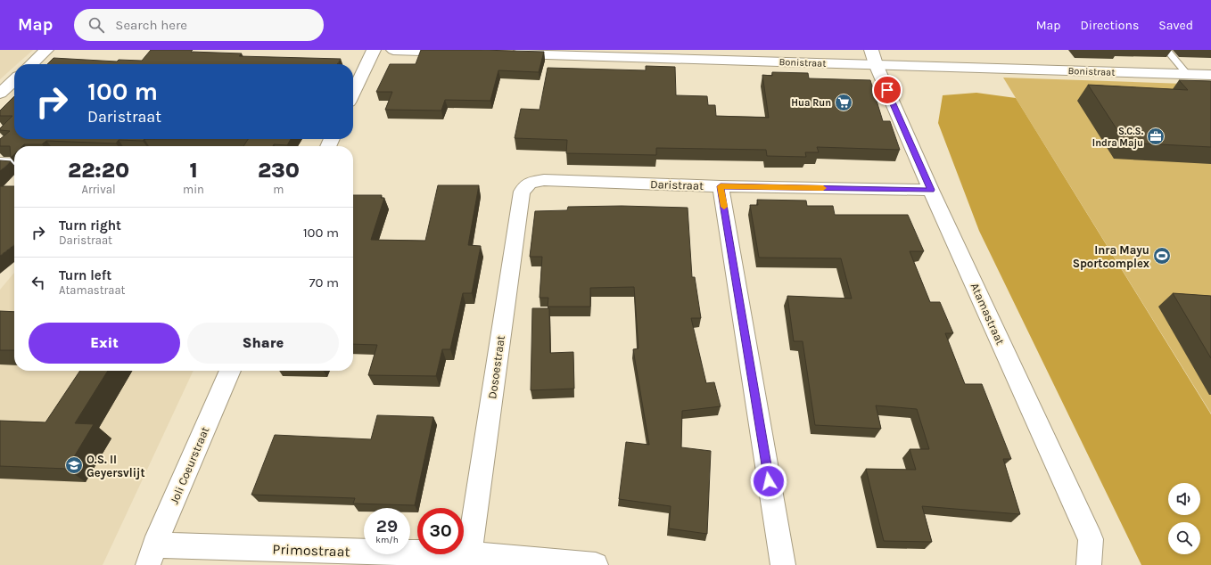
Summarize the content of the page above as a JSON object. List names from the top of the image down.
{
  "streets": {
    "street": [
      "Bonistraat",
      "Daristraat",
      "Atamastraat",
      "Dosoestraat",
      "Joli Coeurstraat",
      "Primostraat"
    ]
  },
  "crossings": [
    ["Bonistraat", "Atamastraat"],
    ["Daristraat", "Atamastraat"],
    ["Daristraat", "Dosoestraat"],
    ["Dosoestraat", "Primostraat"],
    ["Joli Coeurstraat", "Primostraat"]
  ],
  "places": {
    "supermarket": ["Hua Run"],
    "office": ["S.C.S. Indra Maju"],
    "sports": ["Inra Mayu Sportcomplex"],
    "school or university": ["O.S. II Geyersvlijt"]
  },
  "page": {
    "header": "Map",
    "search": "Search here",
    "nav": ["Map", "Directions", "Saved"],
    "turn": ["100 m", "Daristraat"],
    "eta": [
      "22:20",
      "Arrival",
      "1",
      "min",
      "230",
      "m"
    ],
    "list": [
      {
        "name": "Turn right",
        "note": "Daristraat",
        "value": "100 m"
      },
      {
        "name": "Turn left",
        "note": "Atamastraat",
        "value": "70 m"
      }
    ],
    "buttons": ["Exit", "Share"],
    "speed": "29 km/h",
    "limit": "30"
  }
}
